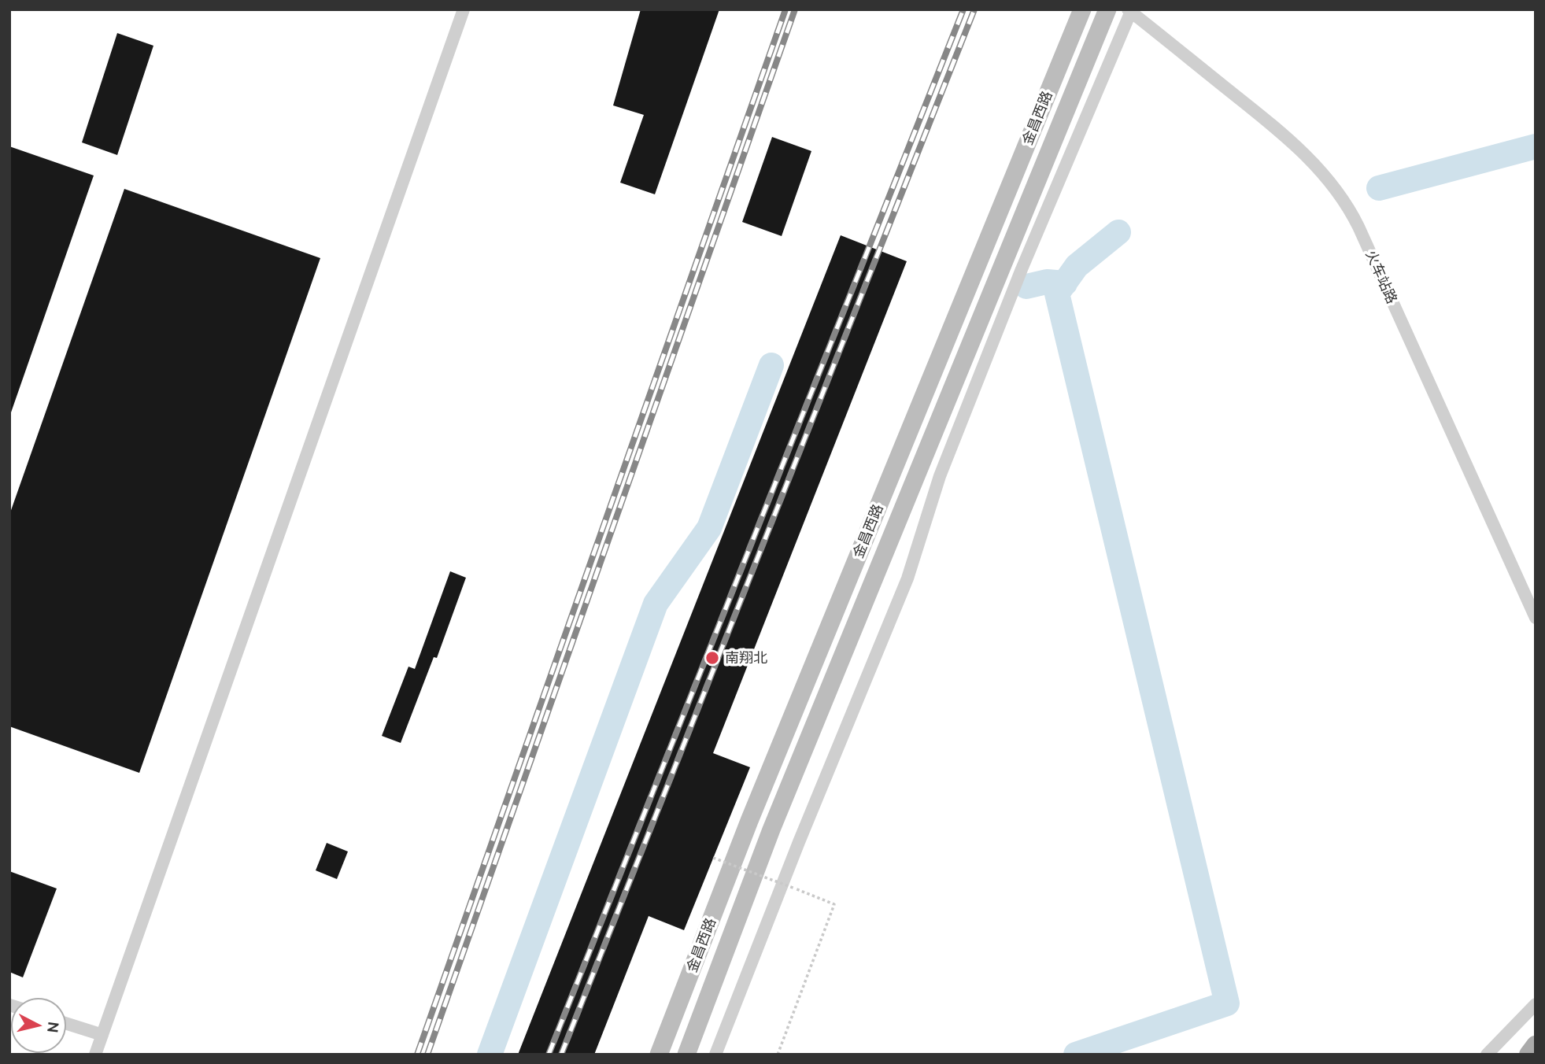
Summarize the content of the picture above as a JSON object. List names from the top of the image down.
{
  "streets": {
    "main road": ["金昌西路"],
    "street": ["火车站路"]
  },
  "places": ["南翔北"],
  "north": "right"
}
